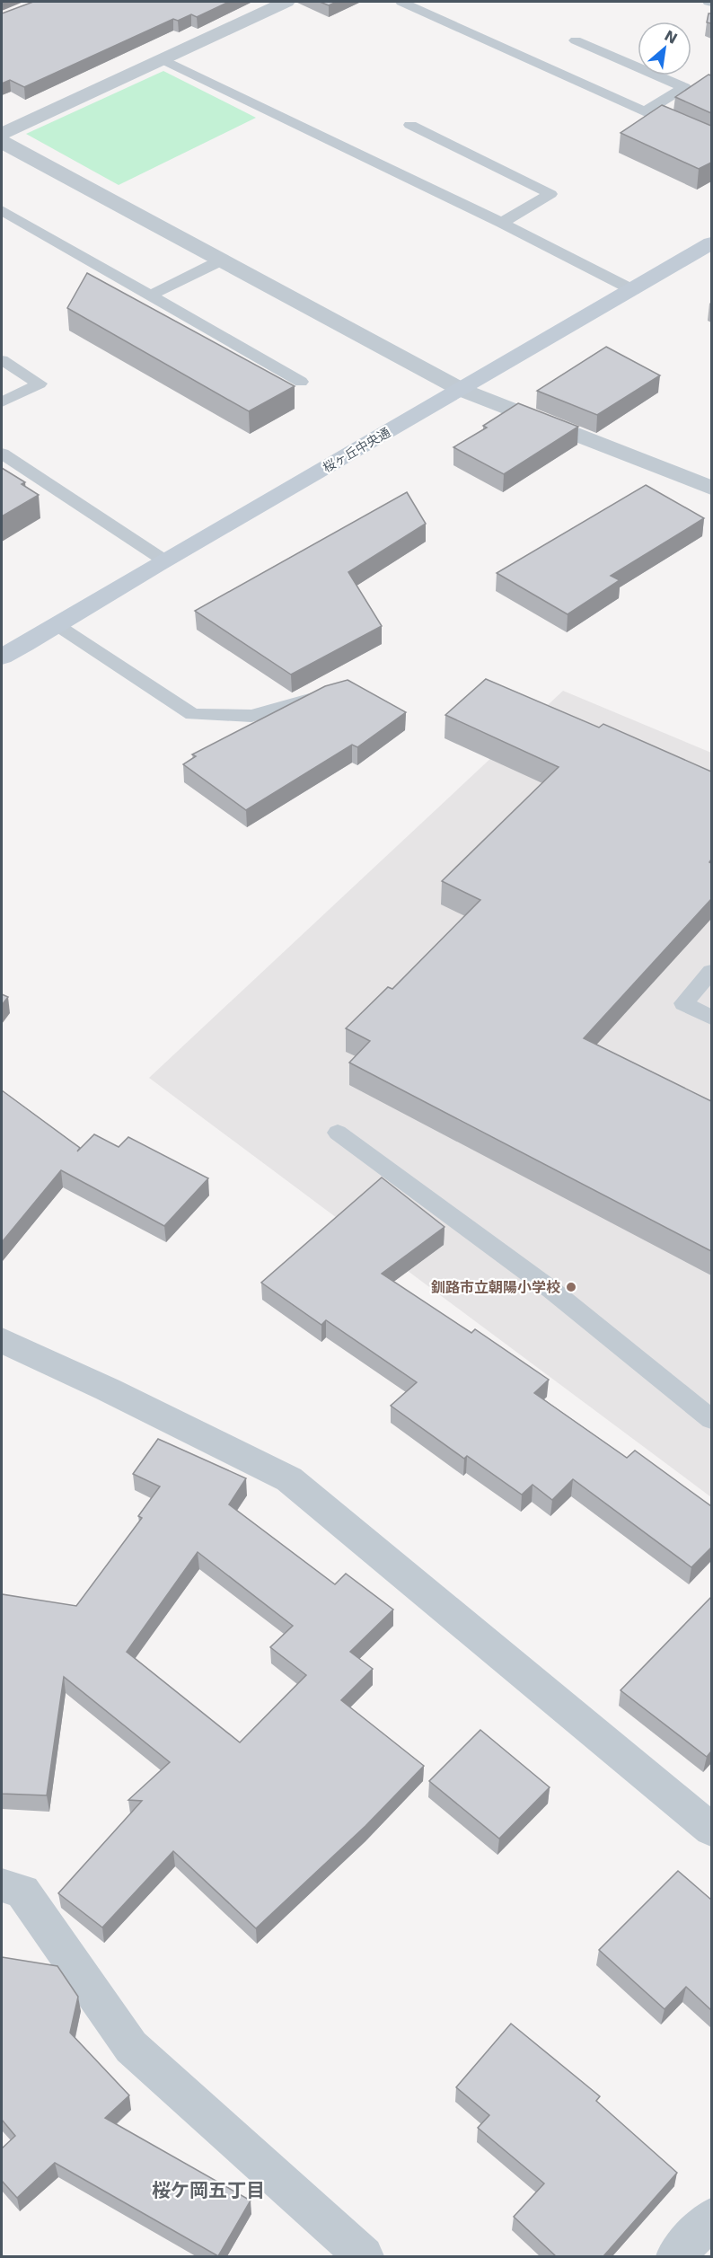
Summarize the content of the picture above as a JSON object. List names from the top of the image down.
{
  "streets": {
    "street": ["桜ヶ丘中央通"]
  },
  "districts": ["桜ケ岡五丁目"],
  "places": ["釧路市立朝陽小学校"],
  "north": "top right"
}
